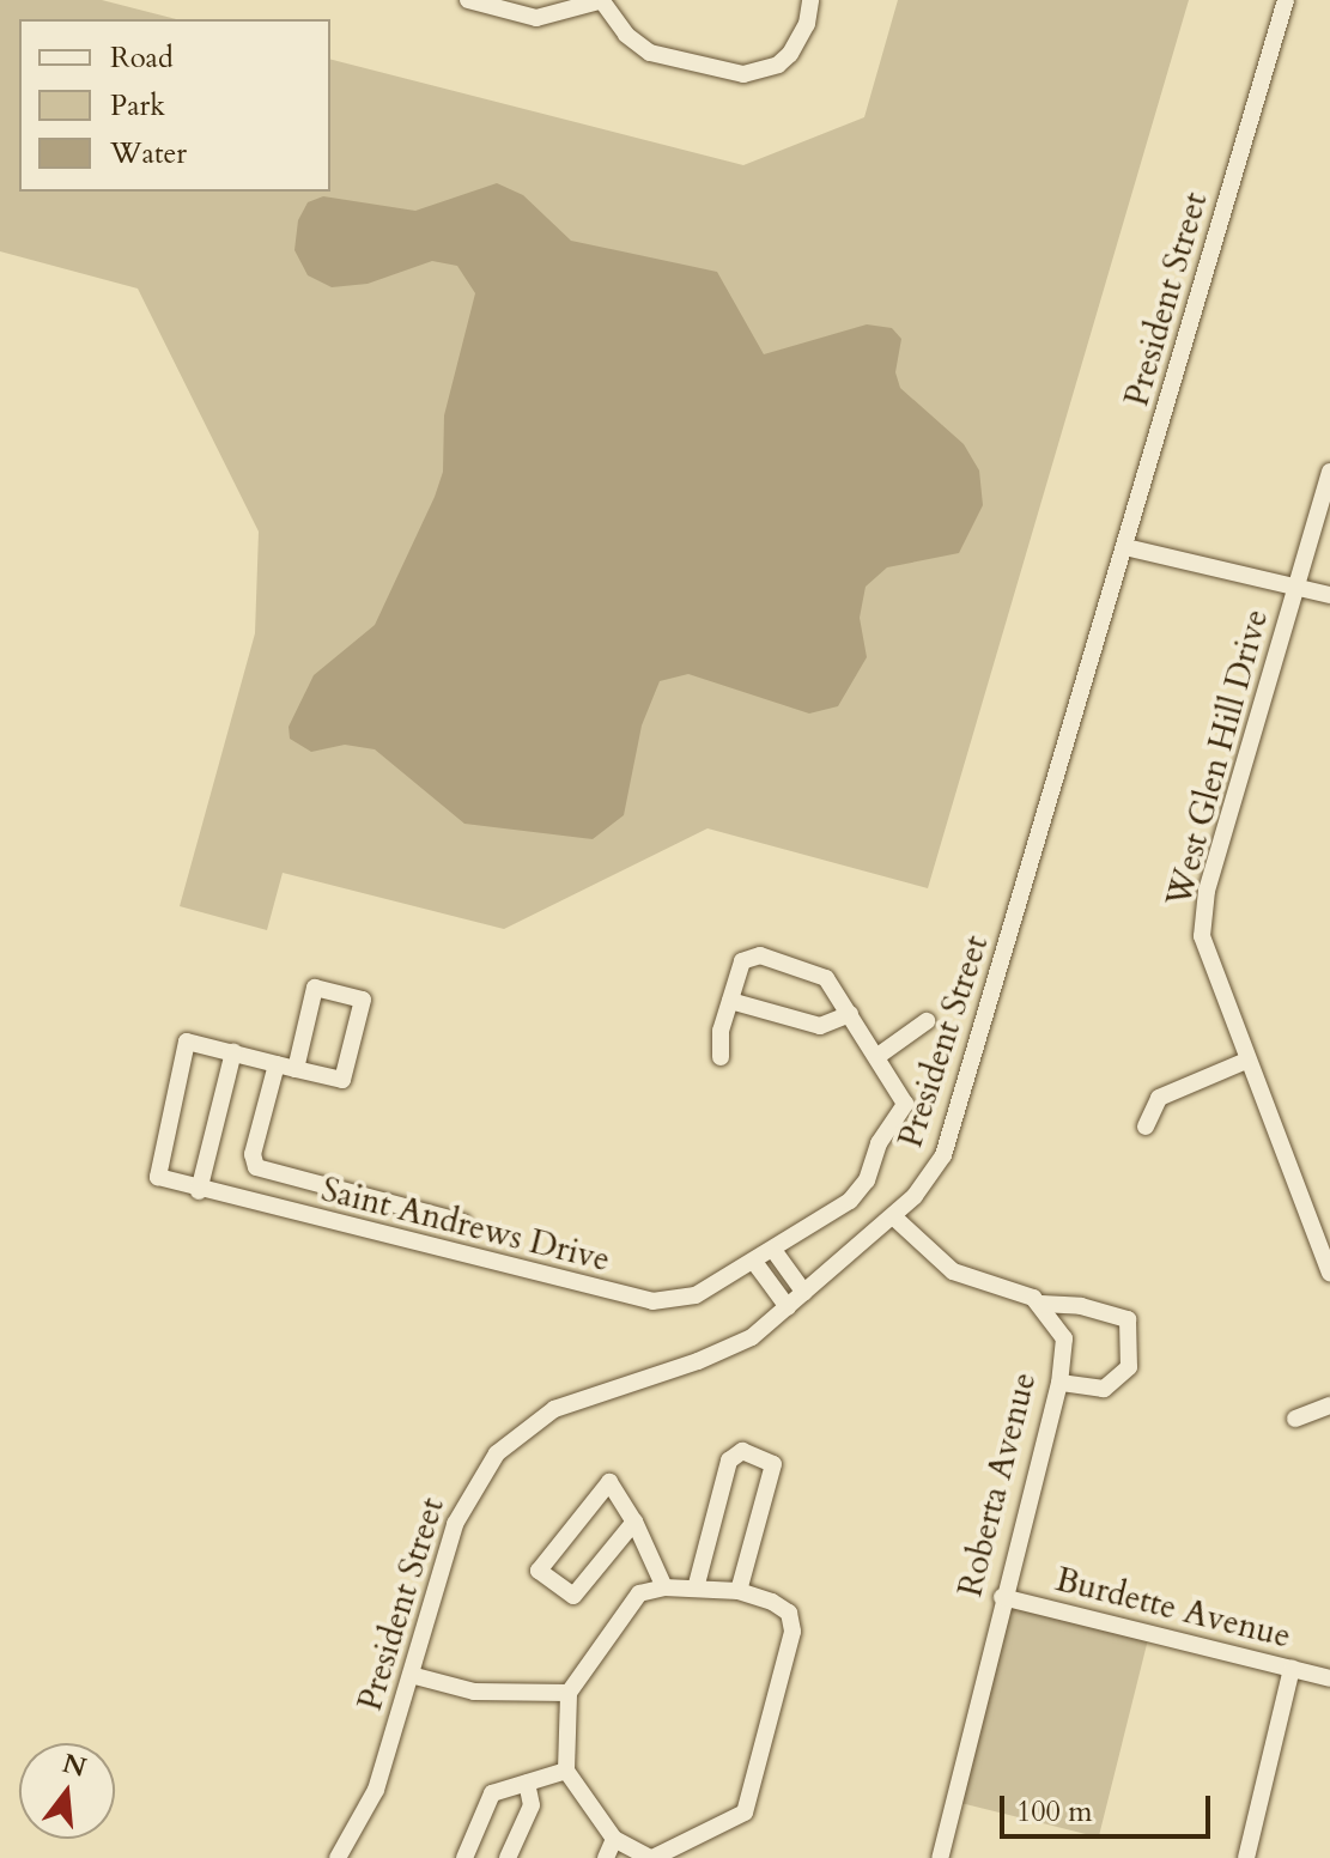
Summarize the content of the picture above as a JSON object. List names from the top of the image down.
{
  "streets": {
    "street": [
      "President Street",
      "West Glen Hill Drive",
      "Saint Andrews Drive",
      "Roberta Avenue",
      "Burdette Avenue"
    ]
  },
  "crossings": [
    ["Roberta Avenue", "Burdette Avenue"]
  ],
  "legend": ["Road", "Park", "Water"],
  "scale_bar": "100 m",
  "north": "top"
}
